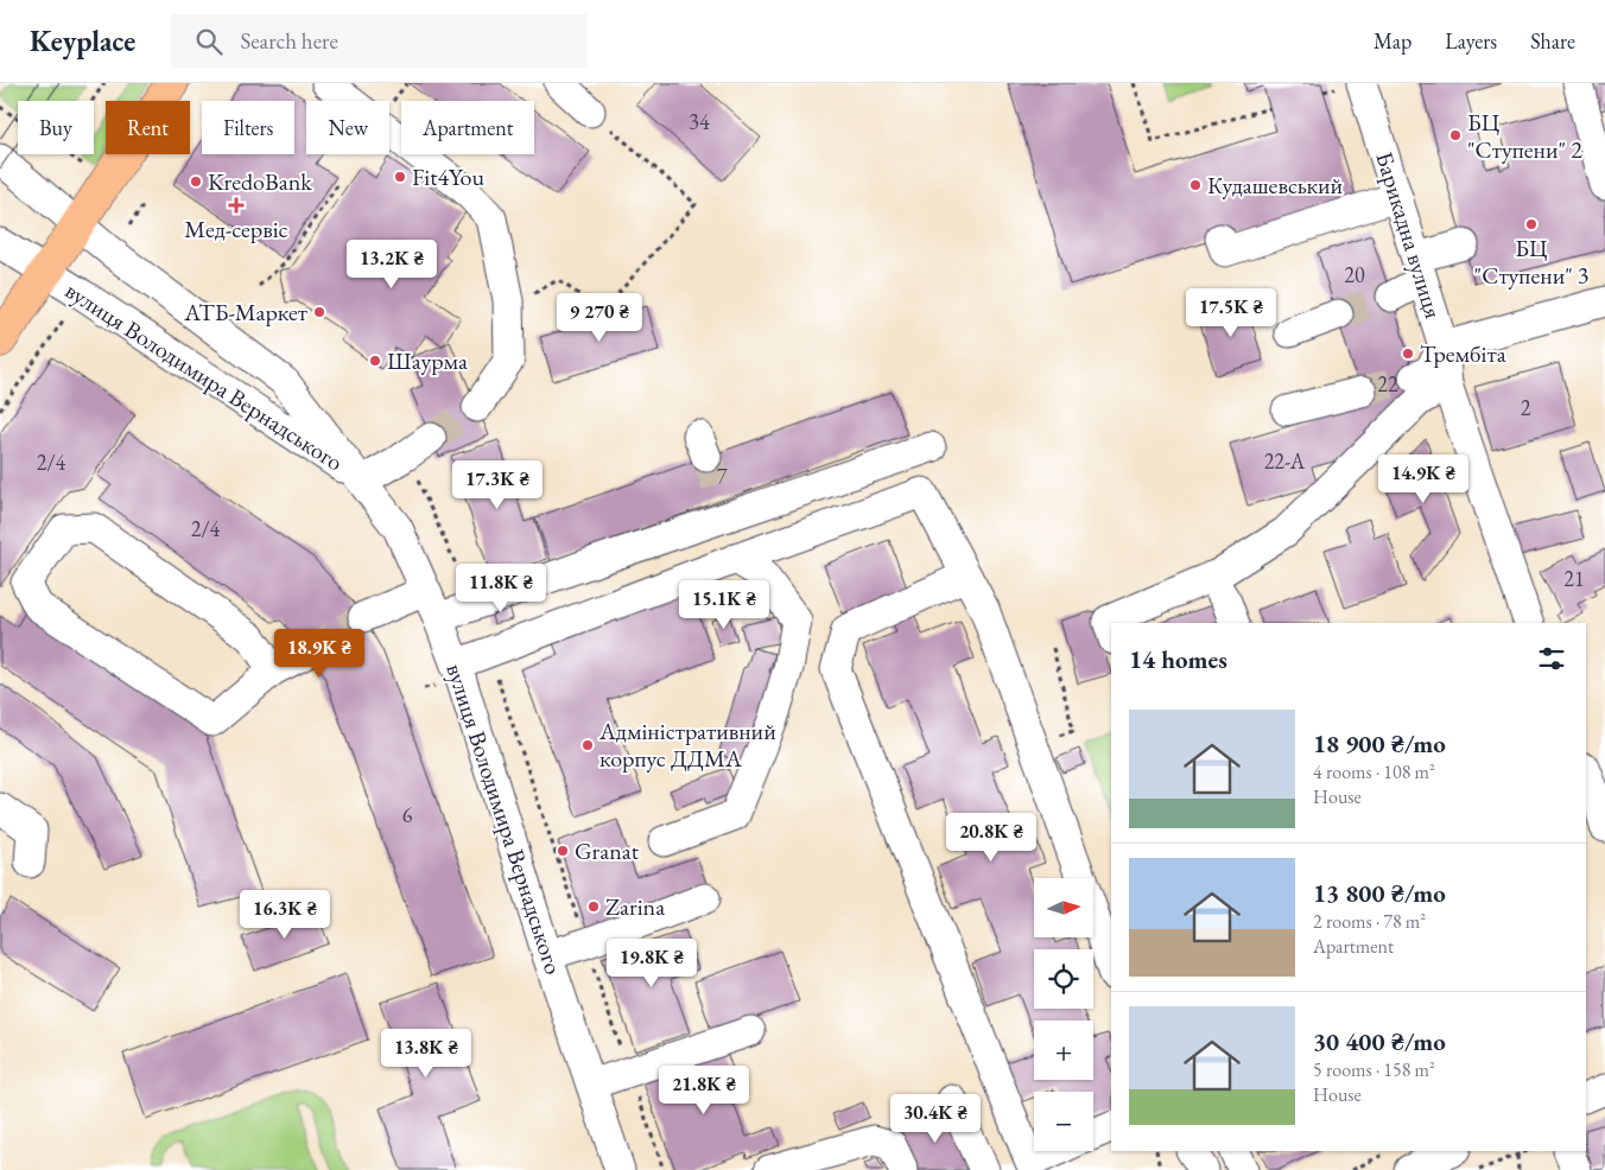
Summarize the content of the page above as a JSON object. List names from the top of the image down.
{
  "streets": {
    "street": ["Барикадна вулиця", "вулиця Володимира Вернадського"]
  },
  "places": {
    "other": [
      "БЦ \"Ступени\" 2",
      "Fit4You",
      "KredoBank",
      "Кудашевський",
      "БЦ \"Ступени\" 3",
      "АТБ-Маркет",
      "Трембіта",
      "Шаурма",
      "Адміністративний корпус ДДМА",
      "Granat",
      "Zarina"
    ],
    "health": ["Мед-сервіс"]
  },
  "house_numbers": [
    "34",
    "20",
    "22",
    "2",
    "22-А",
    "2/4",
    "7",
    "2/4",
    "21",
    "6"
  ],
  "north": "right",
  "page": {
    "header": "Keyplace",
    "search": "Search here",
    "nav": ["Map", "Layers", "Share"],
    "chip": [
      "Buy",
      "Rent",
      "Filters",
      "New",
      "Apartment"
    ],
    "price": [
      "13.2K ₴",
      "17.5K ₴",
      "9 270 ₴",
      "14.9K ₴",
      "17.3K ₴",
      "11.8K ₴",
      "15.1K ₴",
      "18.9K ₴",
      "20.8K ₴",
      "16.3K ₴",
      "19.8K ₴",
      "13.8K ₴",
      "21.8K ₴",
      "30.4K ₴"
    ],
    "heading": "14 homes",
    "list": [
      {
        "name": "18 900 ₴/mo",
        "note": "4 rooms · 108 m² · House"
      },
      {
        "name": "13 800 ₴/mo",
        "note": "2 rooms · 78 m² · Apartment"
      },
      {
        "name": "30 400 ₴/mo",
        "note": "5 rooms · 158 m² · House"
      }
    ],
    "map_buttons": ["+", "−"]
  }
}
